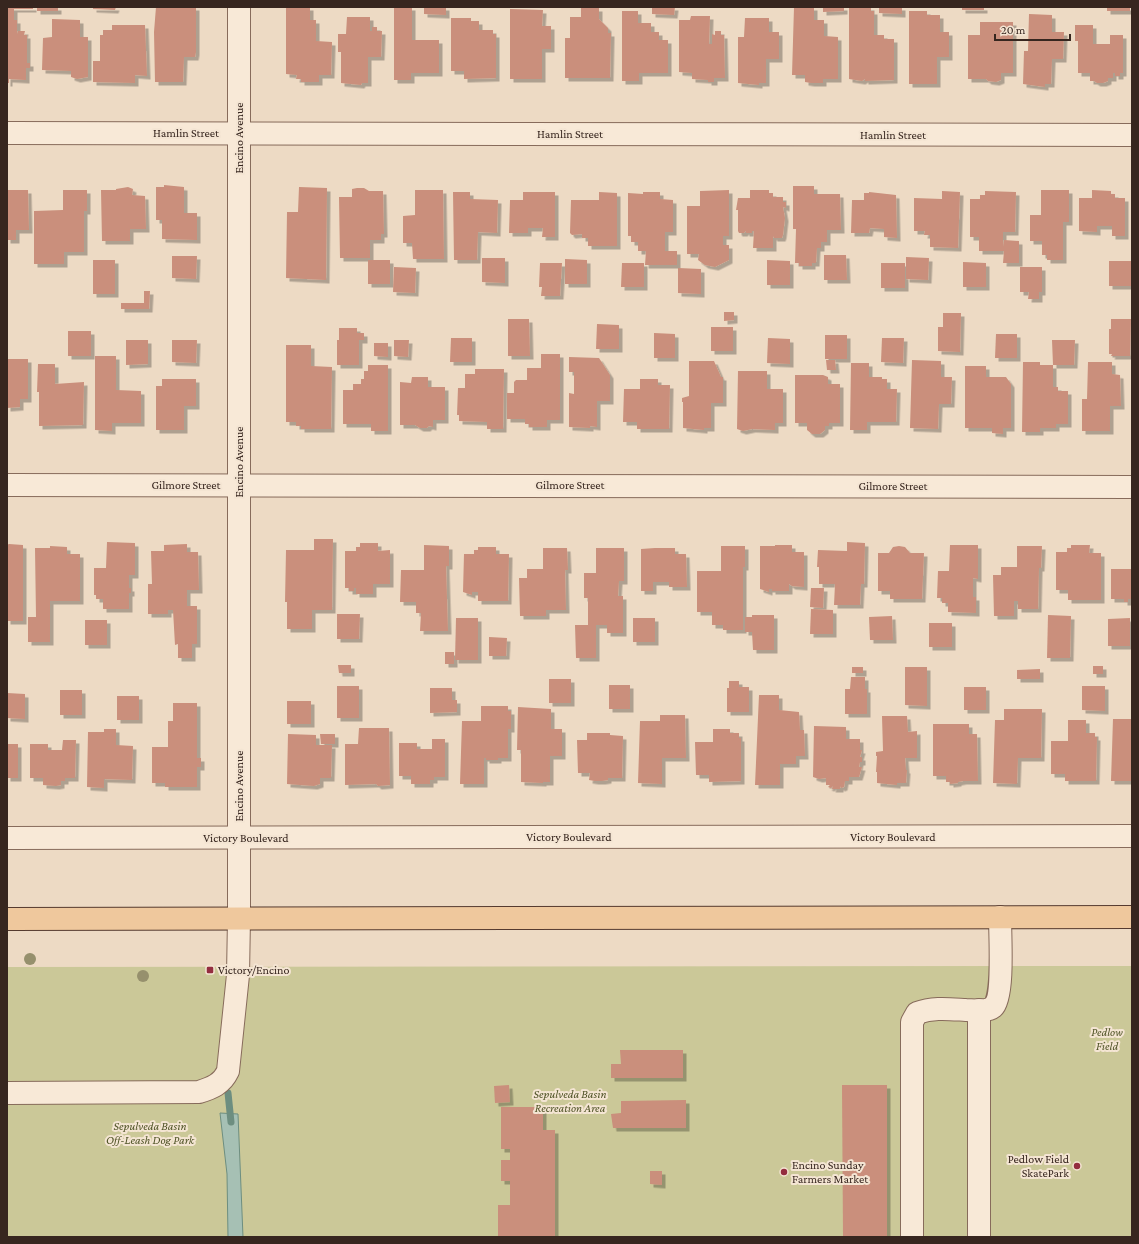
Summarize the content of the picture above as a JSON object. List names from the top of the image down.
{
  "streets": {
    "street": [
      "Hamlin Street",
      "Encino Avenue",
      "Gilmore Street",
      "Victory Boulevard"
    ]
  },
  "crossings": [
    ["Hamlin Street", "Encino Avenue"],
    ["Encino Avenue", "Gilmore Street"],
    ["Encino Avenue", "Victory Boulevard"]
  ],
  "parks": ["Pedlow Field", "Sepulveda Basin Recreation Area", "Sepulveda Basin Off-Leash Dog Park"],
  "places": {
    "transit": ["Victory/Encino"],
    "other": ["Pedlow Field SkatePark", "Encino Sunday Farmers Market"]
  },
  "scale_bar": "20 m"
}
